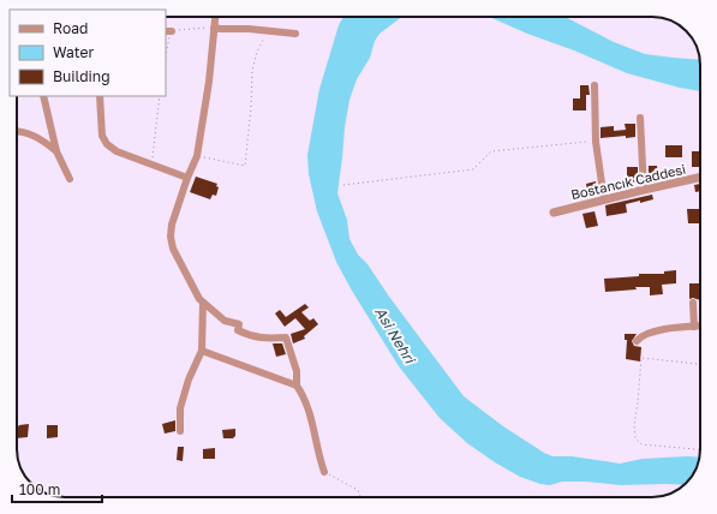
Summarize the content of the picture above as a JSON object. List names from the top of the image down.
{
  "streets": {
    "street": ["Bostancık Caddesi"]
  },
  "water": ["Asi Nehri"],
  "legend": ["Road", "Water", "Building"],
  "scale_bar": "100 m"
}
